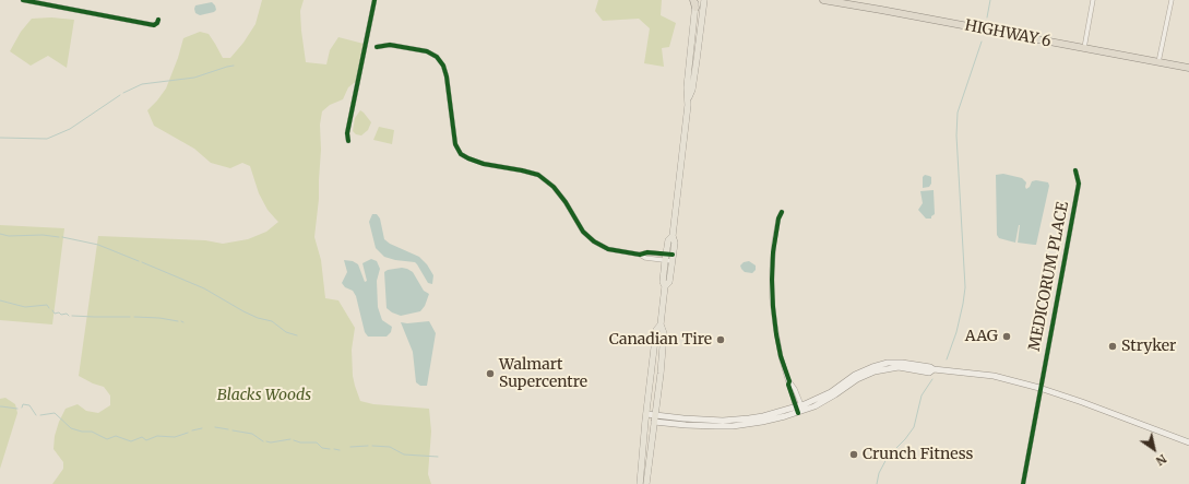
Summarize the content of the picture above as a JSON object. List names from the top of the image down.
{
  "streets": {
    "highway": ["HIGHWAY 6"],
    "street": ["MEDICORUM PLACE"]
  },
  "parks": ["Blacks Woods"],
  "places": [
    "AAG",
    "Canadian Tire",
    "Stryker",
    "Walmart Supercentre",
    "Crunch Fitness"
  ],
  "north": "bottom right"
}
